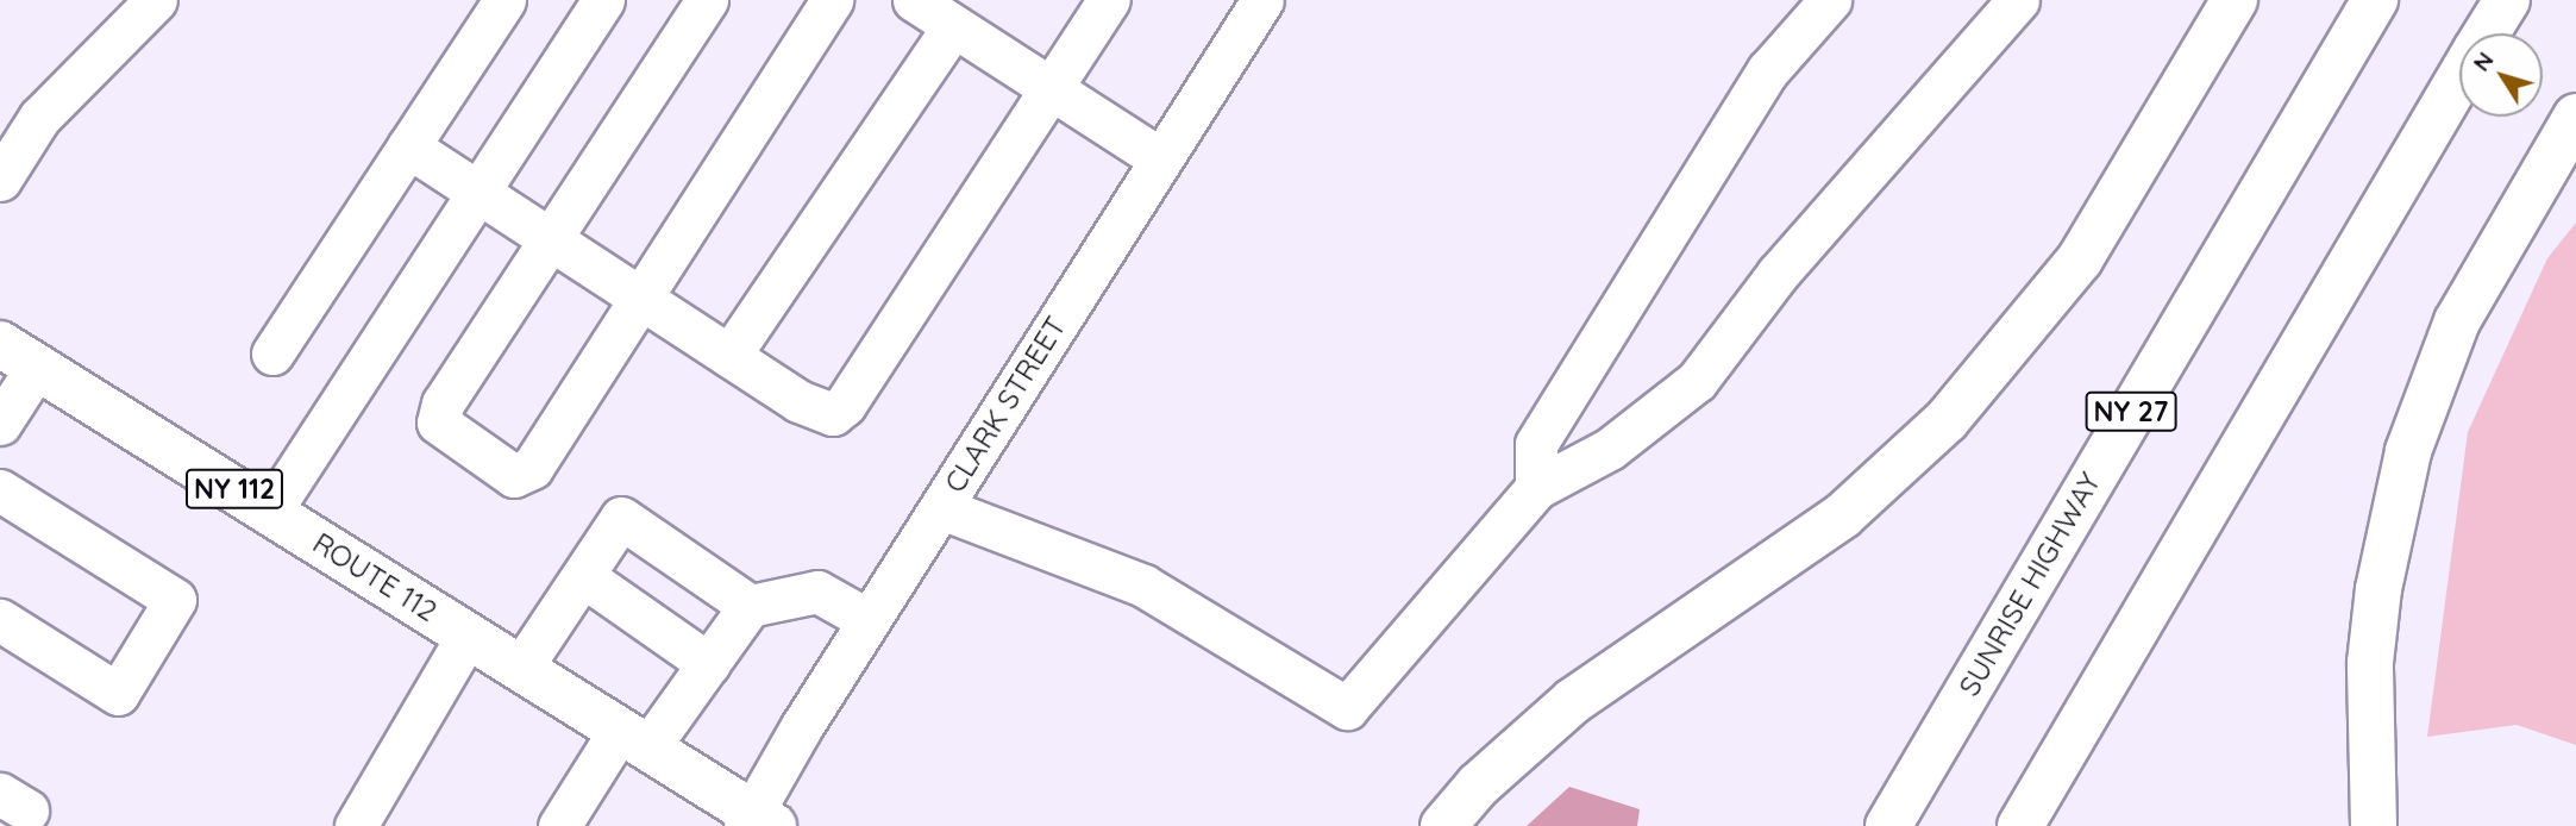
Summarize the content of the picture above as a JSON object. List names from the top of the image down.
{
  "streets": {
    "main road": [
      "NY 27",
      "NY 112",
      "ROUTE 112",
      "SUNRISE HIGHWAY"
    ],
    "street": ["CLARK STREET"]
  },
  "crossings": [
    ["CLARK STREET", "ROUTE 112"]
  ],
  "north": "top left"
}
